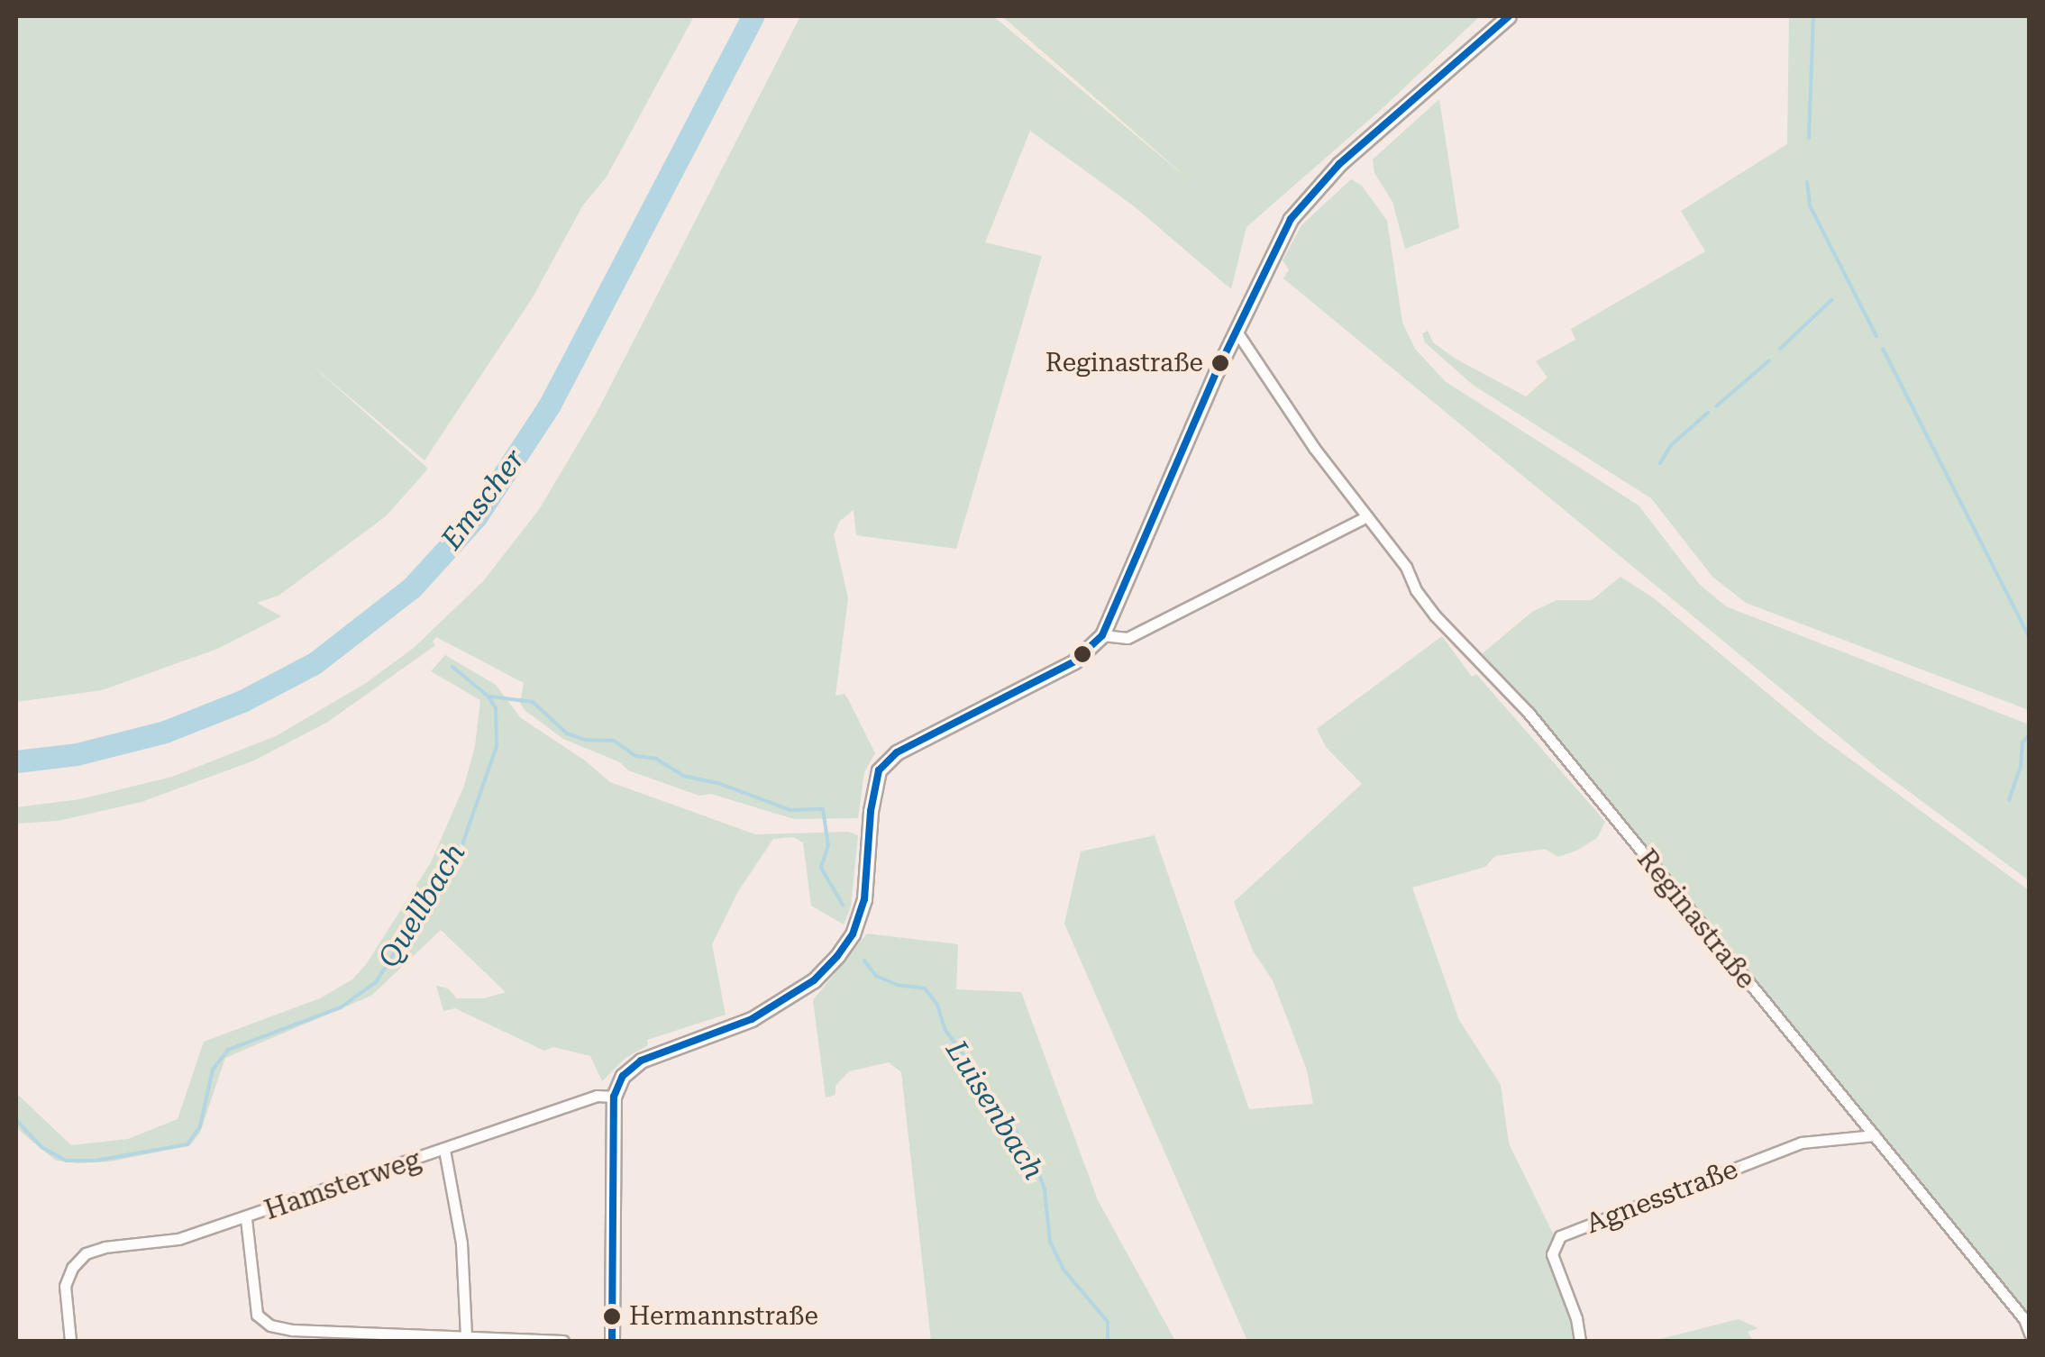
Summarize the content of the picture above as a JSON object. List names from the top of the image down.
{
  "streets": {
    "street": ["Reginastraße", "Hamsterweg", "Agnesstraße"]
  },
  "crossings": [
    ["Reginastraße", "Agnesstraße"]
  ],
  "water": ["Emscher", "Quellbach", "Luisenbach"],
  "places": ["Reginastraße", "Hermannstraße"]
}
